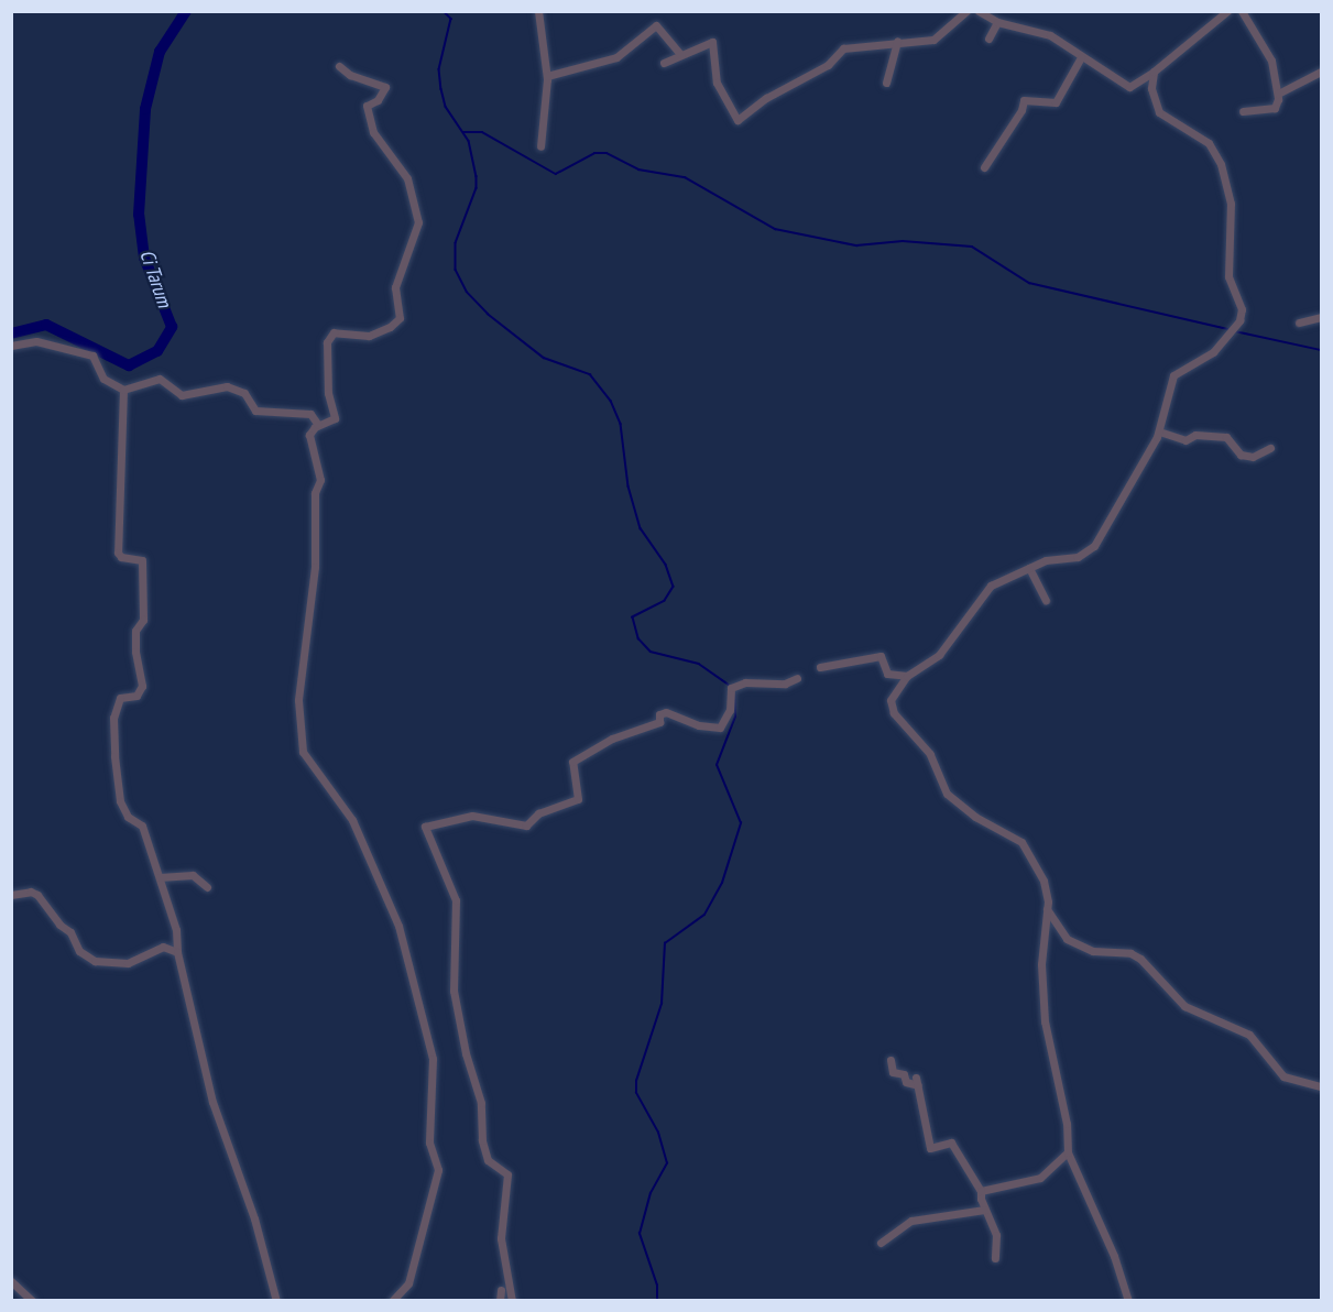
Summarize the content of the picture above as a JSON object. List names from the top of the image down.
{
  "water": ["Ci Tarum"]
}
